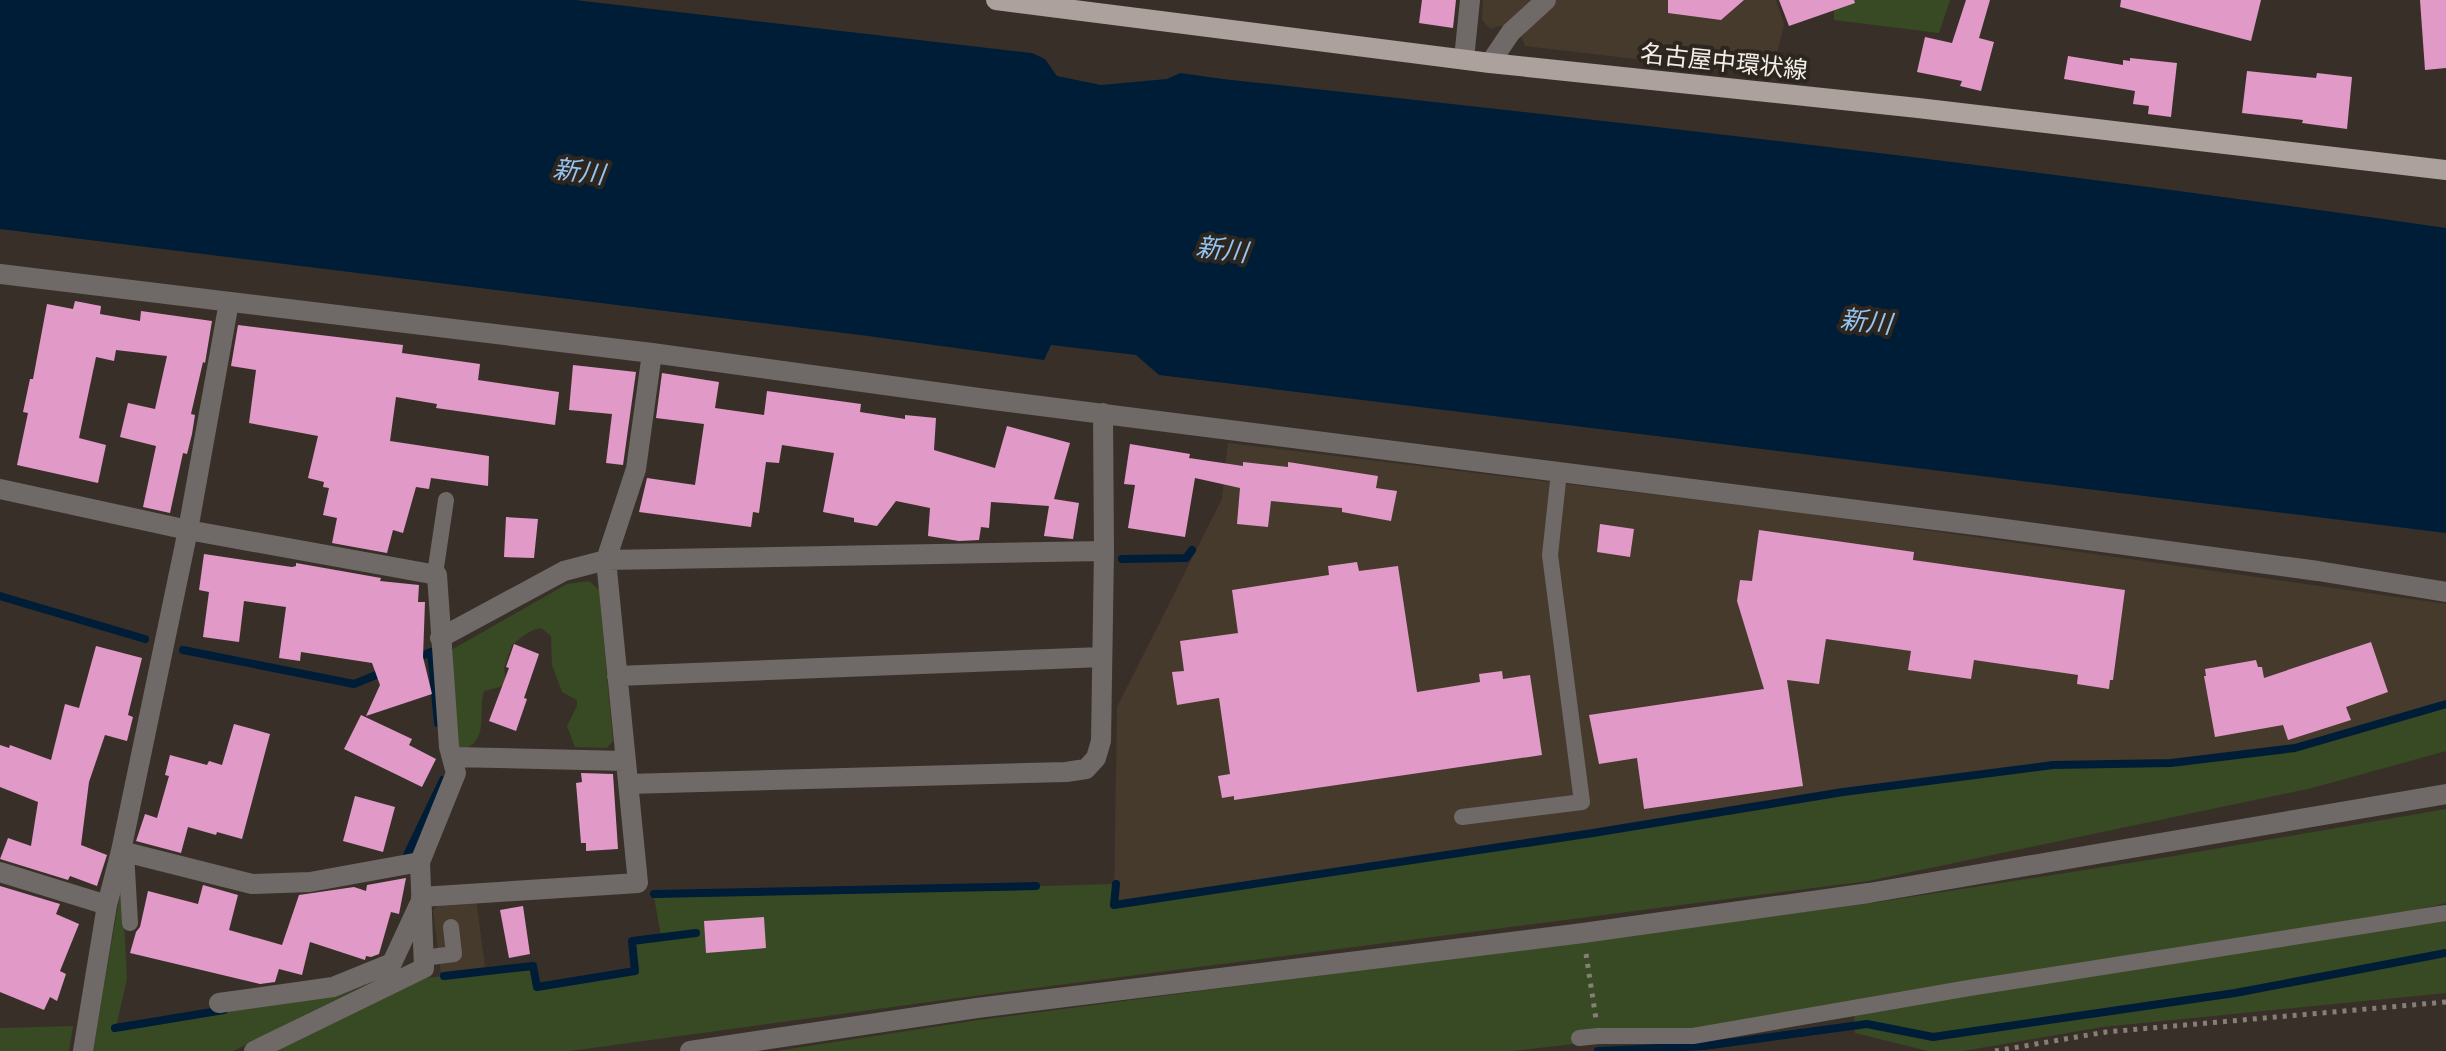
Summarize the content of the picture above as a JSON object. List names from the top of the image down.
{
  "streets": {
    "main road": ["名古屋中環状線"]
  },
  "water": ["新川"]
}
